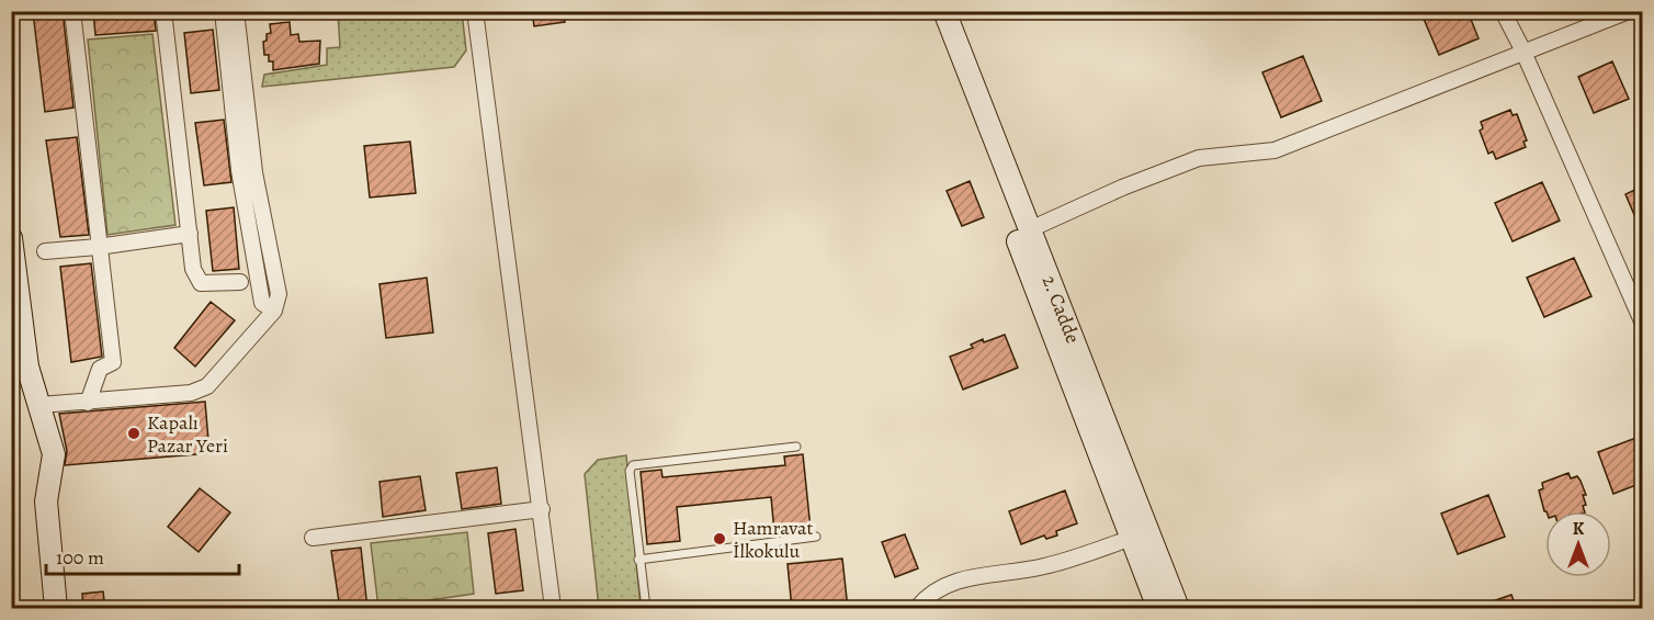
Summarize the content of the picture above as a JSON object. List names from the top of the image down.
{
  "streets": {
    "main road": ["2. Cadde"]
  },
  "places": ["Kapalı Pazar Yeri", "Hamravat İlkokulu"],
  "scale_bar": "100 m",
  "north": "top"
}
